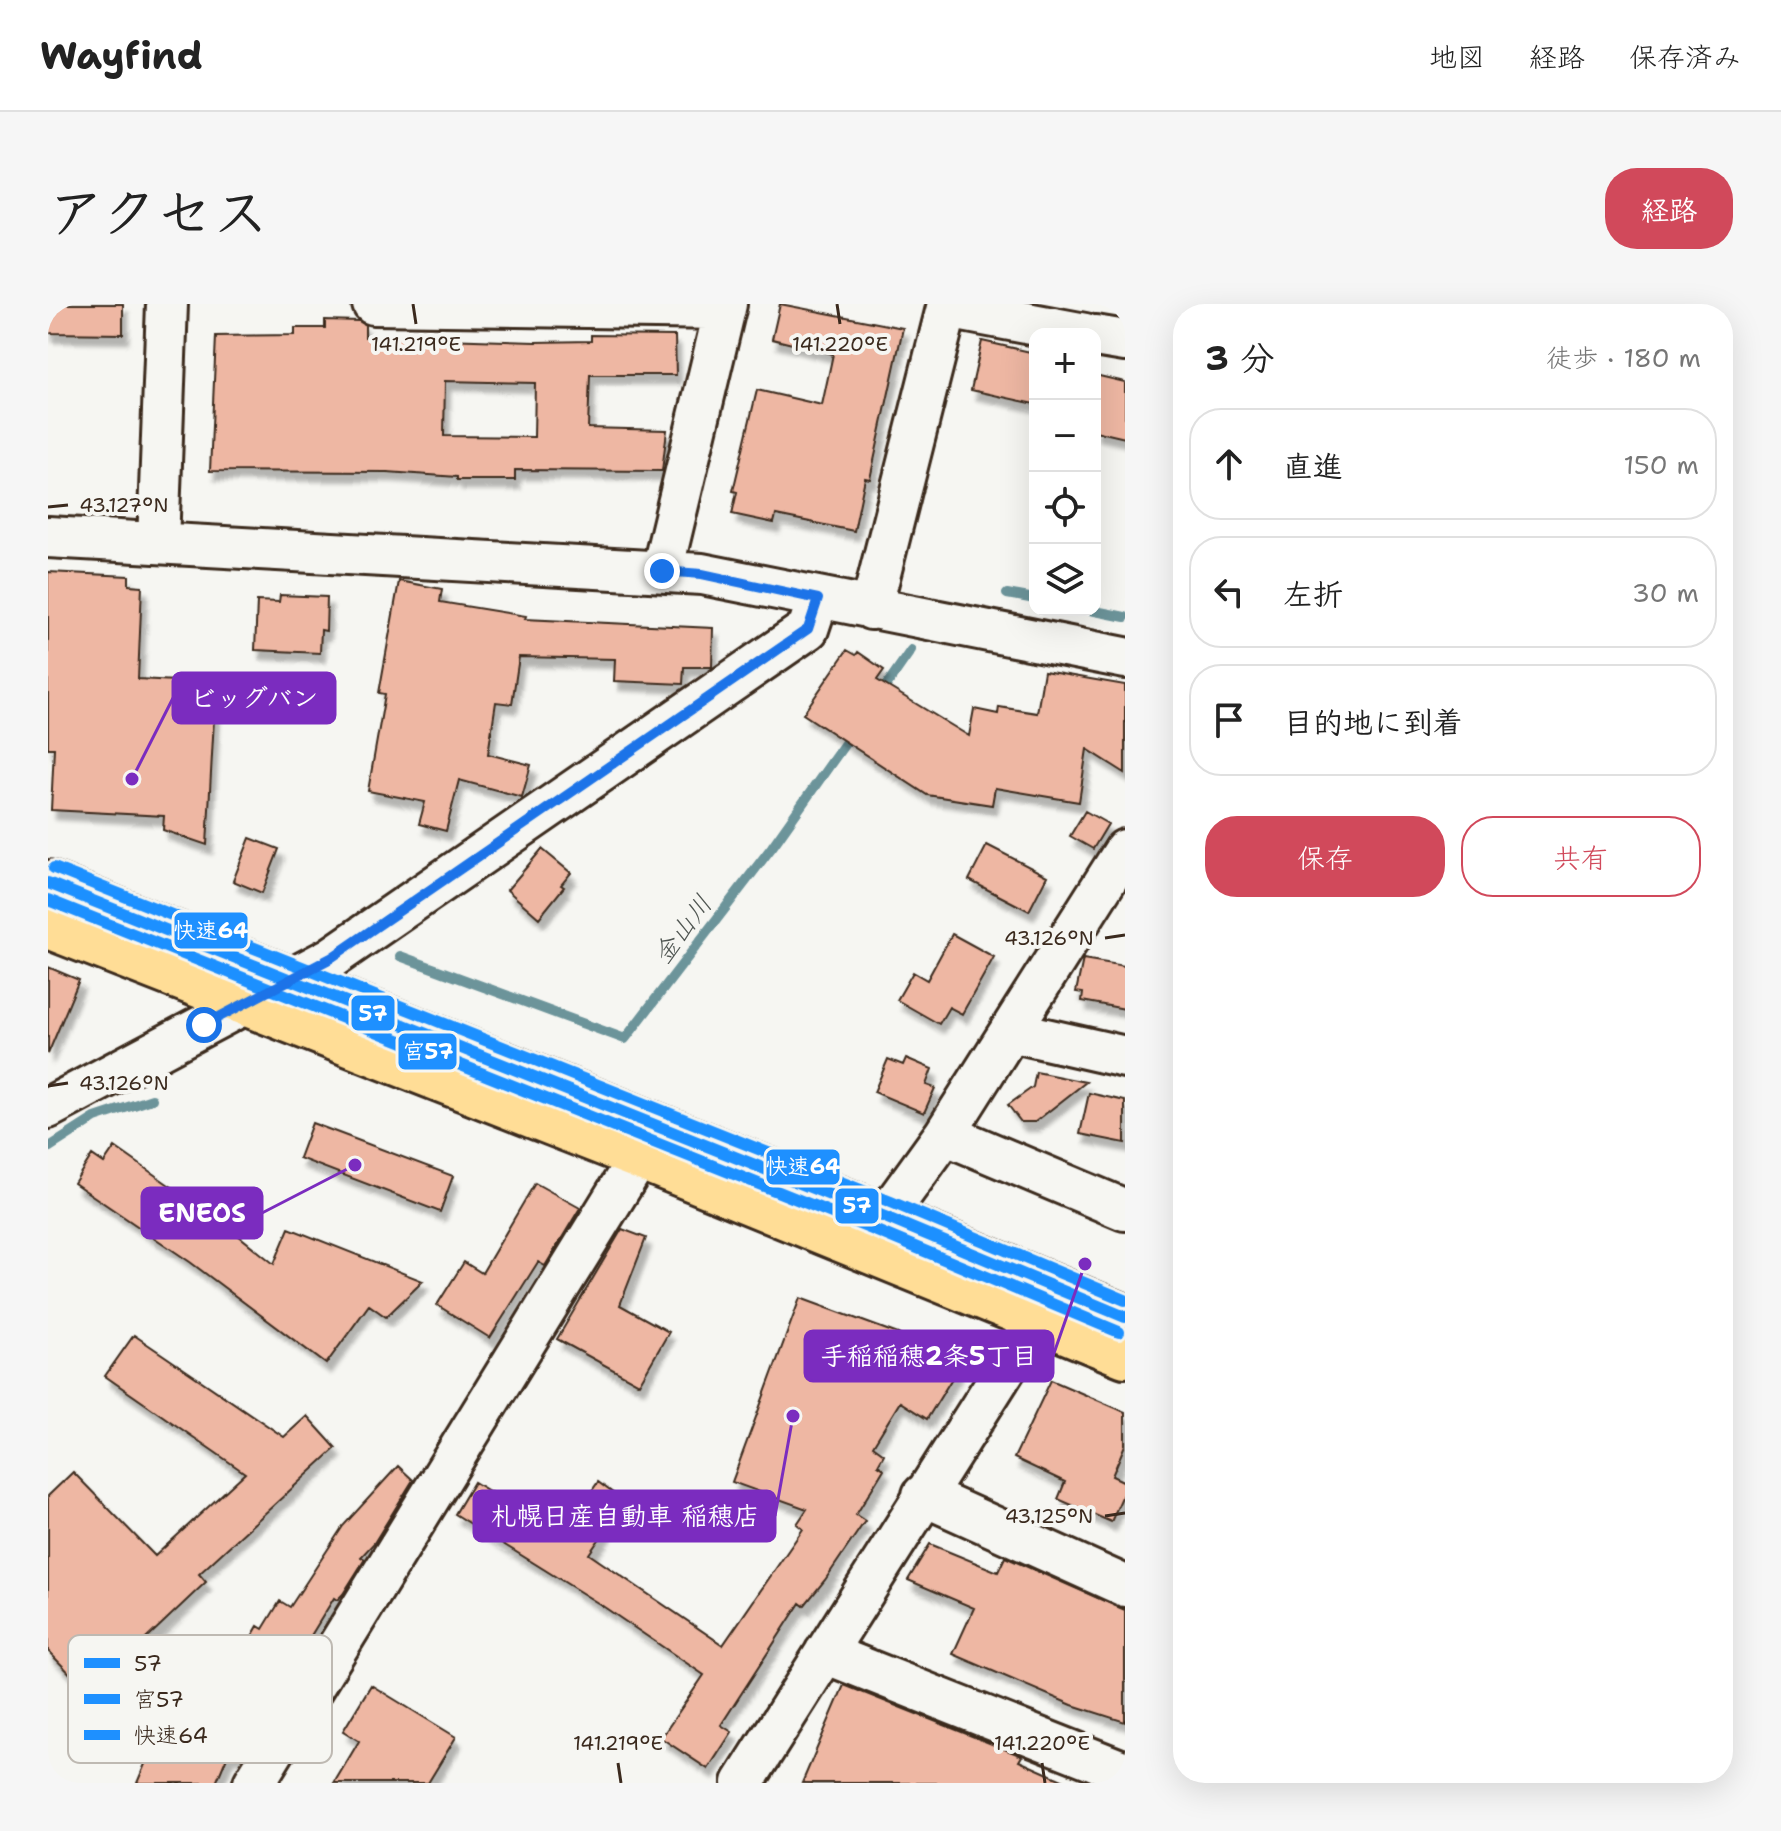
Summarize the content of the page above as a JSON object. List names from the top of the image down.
{
  "water": ["金山川"],
  "places": [
    "ビッグバン",
    "ENEOS",
    "手稲稲穂2条5丁目",
    "札幌日産自動車 稲穂店"
  ],
  "lines": ["transit line 快速64", "transit line 57", "transit line 宮57"],
  "legend": ["57", "宮57", "快速64"],
  "page": {
    "header": "Wayfind",
    "nav": ["地図", "経路", "保存済み"],
    "title": "アクセス",
    "buttons": [
      "経路",
      ["保存", "共有"]
    ],
    "heading": ["3 分", "徒歩 · 180 m"],
    "map_buttons": ["+", "−"],
    "list": [
      ["直進", "150 m"],
      ["左折", "30 m"],
      "目的地に到着"
    ]
  },
  "coordinates": [
    "141.219°E",
    "141.220°E",
    "43.127°N",
    "43.126°N",
    "43.125°N"
  ]
}
